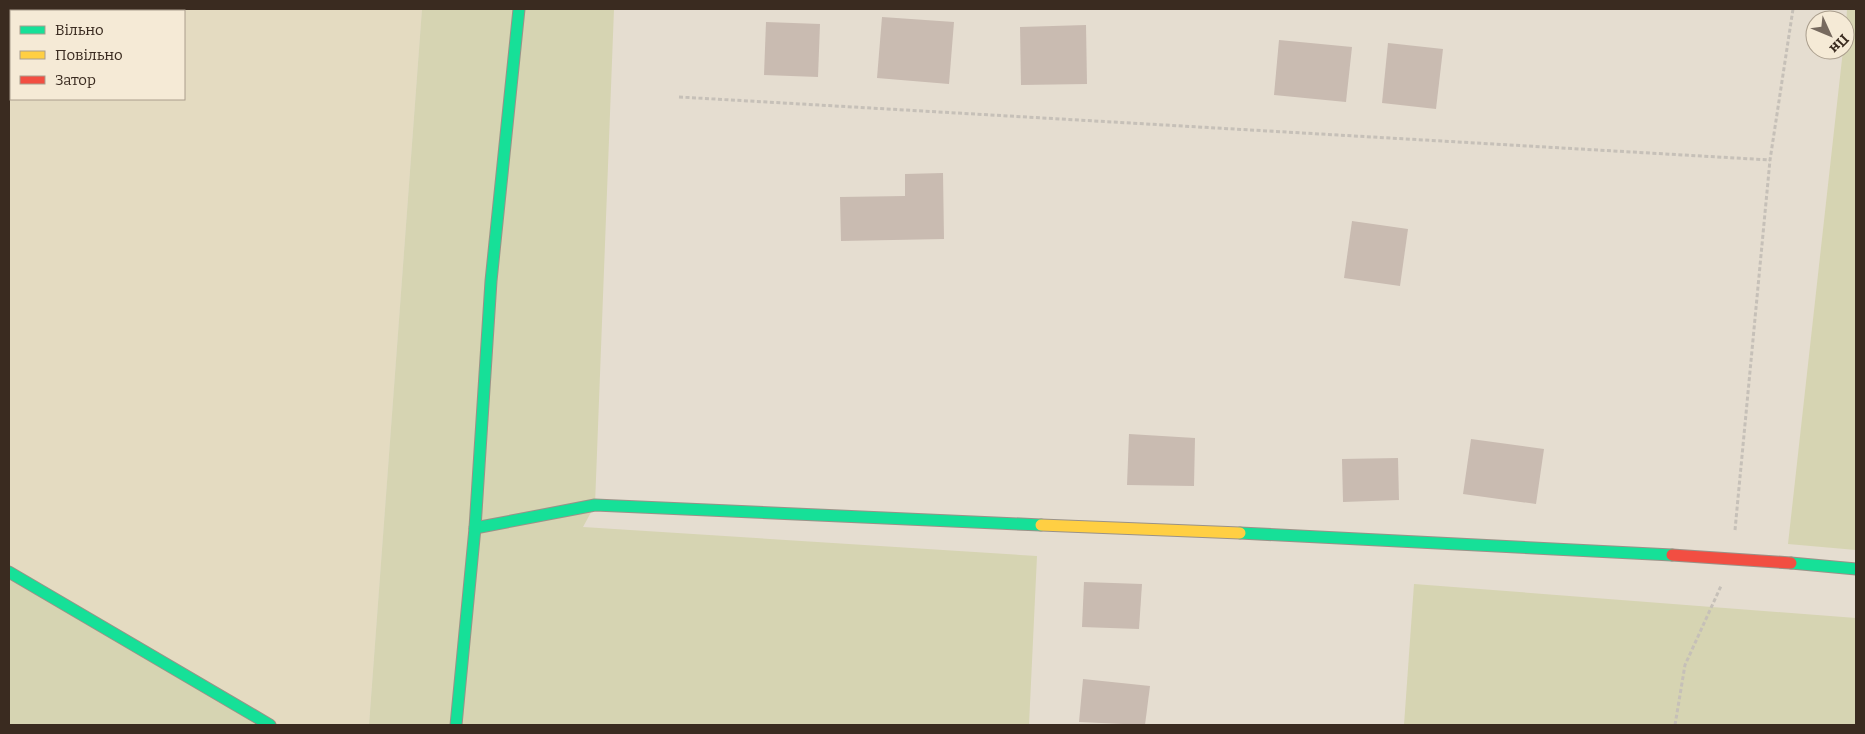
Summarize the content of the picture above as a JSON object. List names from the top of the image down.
{
  "legend": ["Вільно", "Повільно", "Затор"],
  "north": "bottom right"
}
